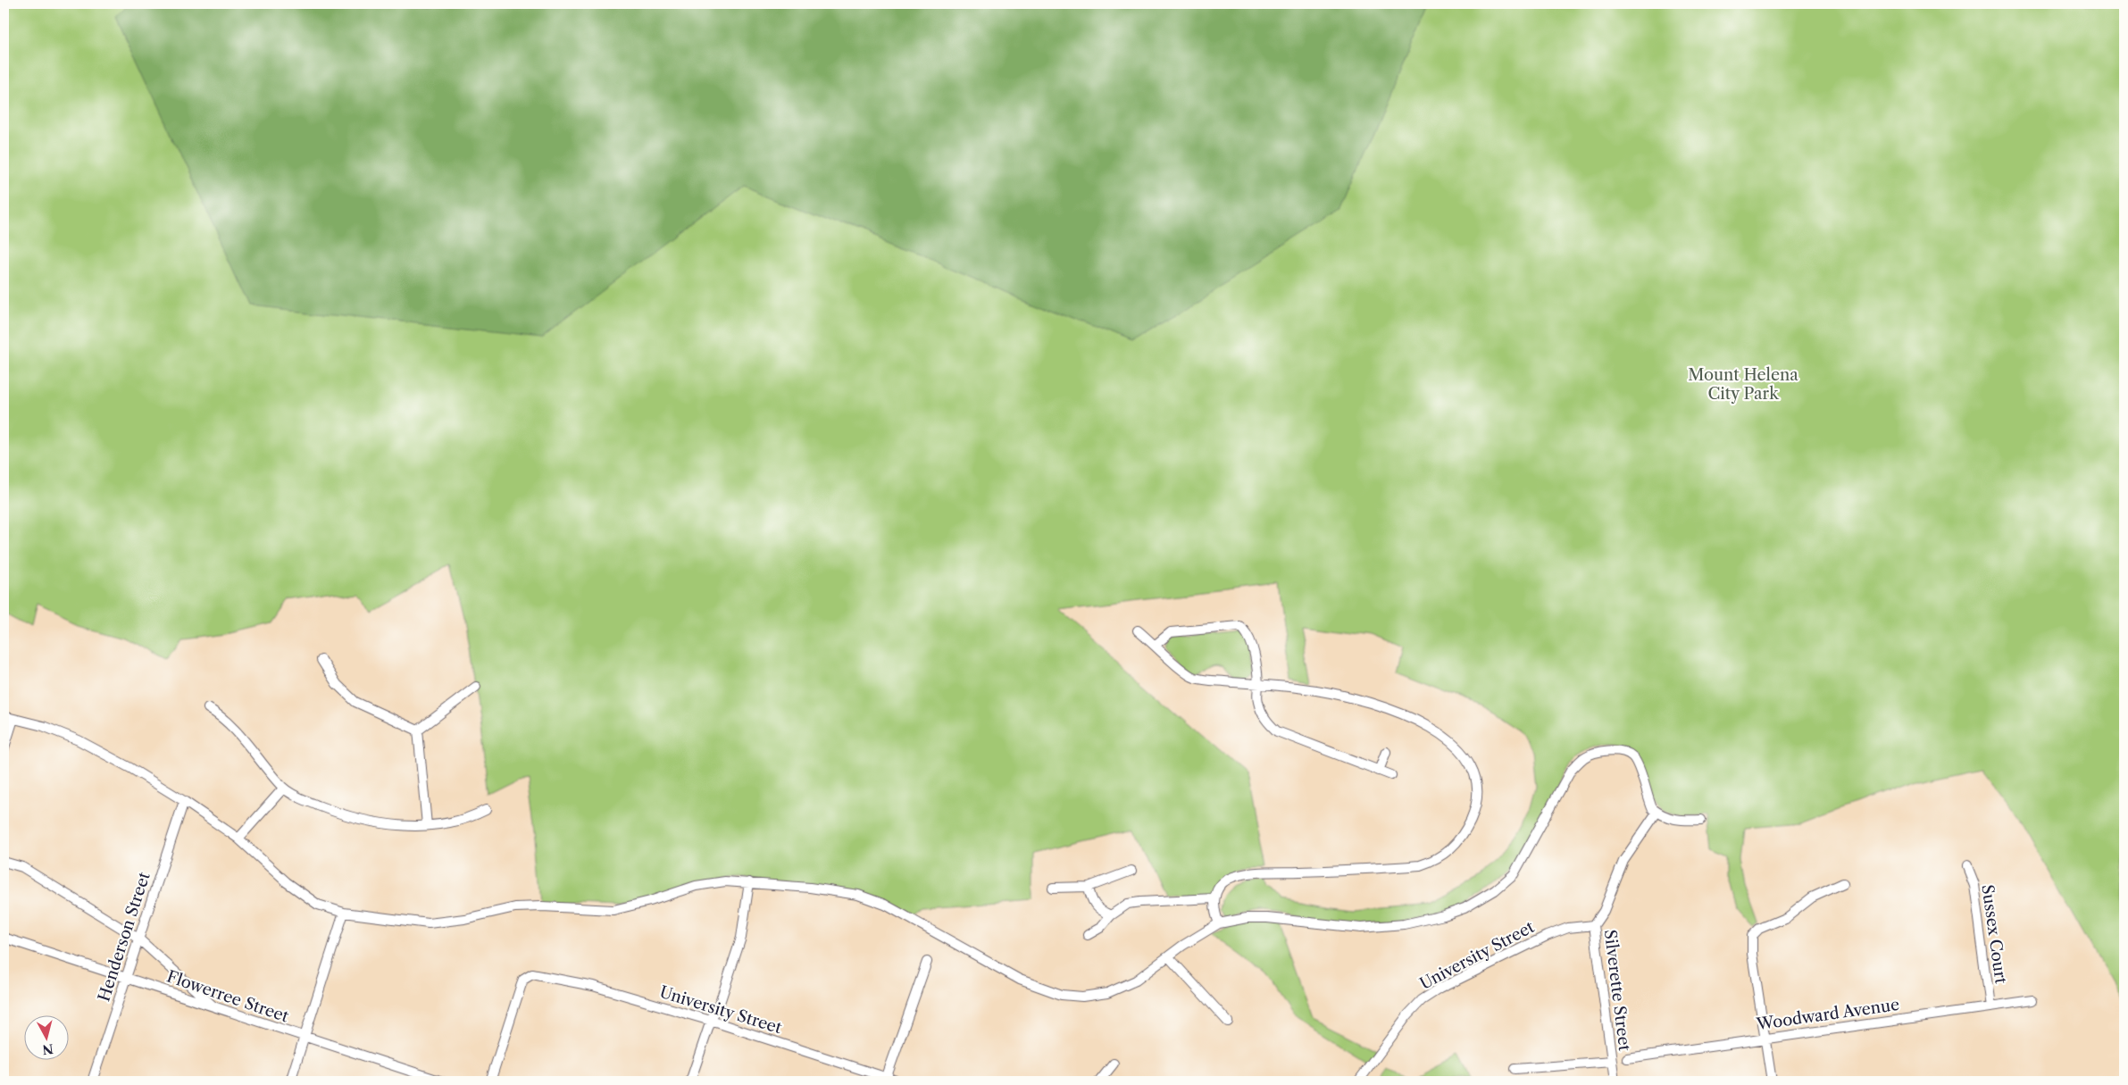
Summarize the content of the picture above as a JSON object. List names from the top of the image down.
{
  "streets": {
    "street": [
      "Sussex Court",
      "Henderson Street",
      "University Street",
      "Silverette Street",
      "Flowerree Street",
      "Woodward Avenue"
    ]
  },
  "crossings": [
    ["Sussex Court", "Woodward Avenue"],
    ["Henderson Street", "Flowerree Street"],
    ["University Street", "Silverette Street"]
  ],
  "parks": ["Mount Helena City Park"],
  "north": "bottom"
}
